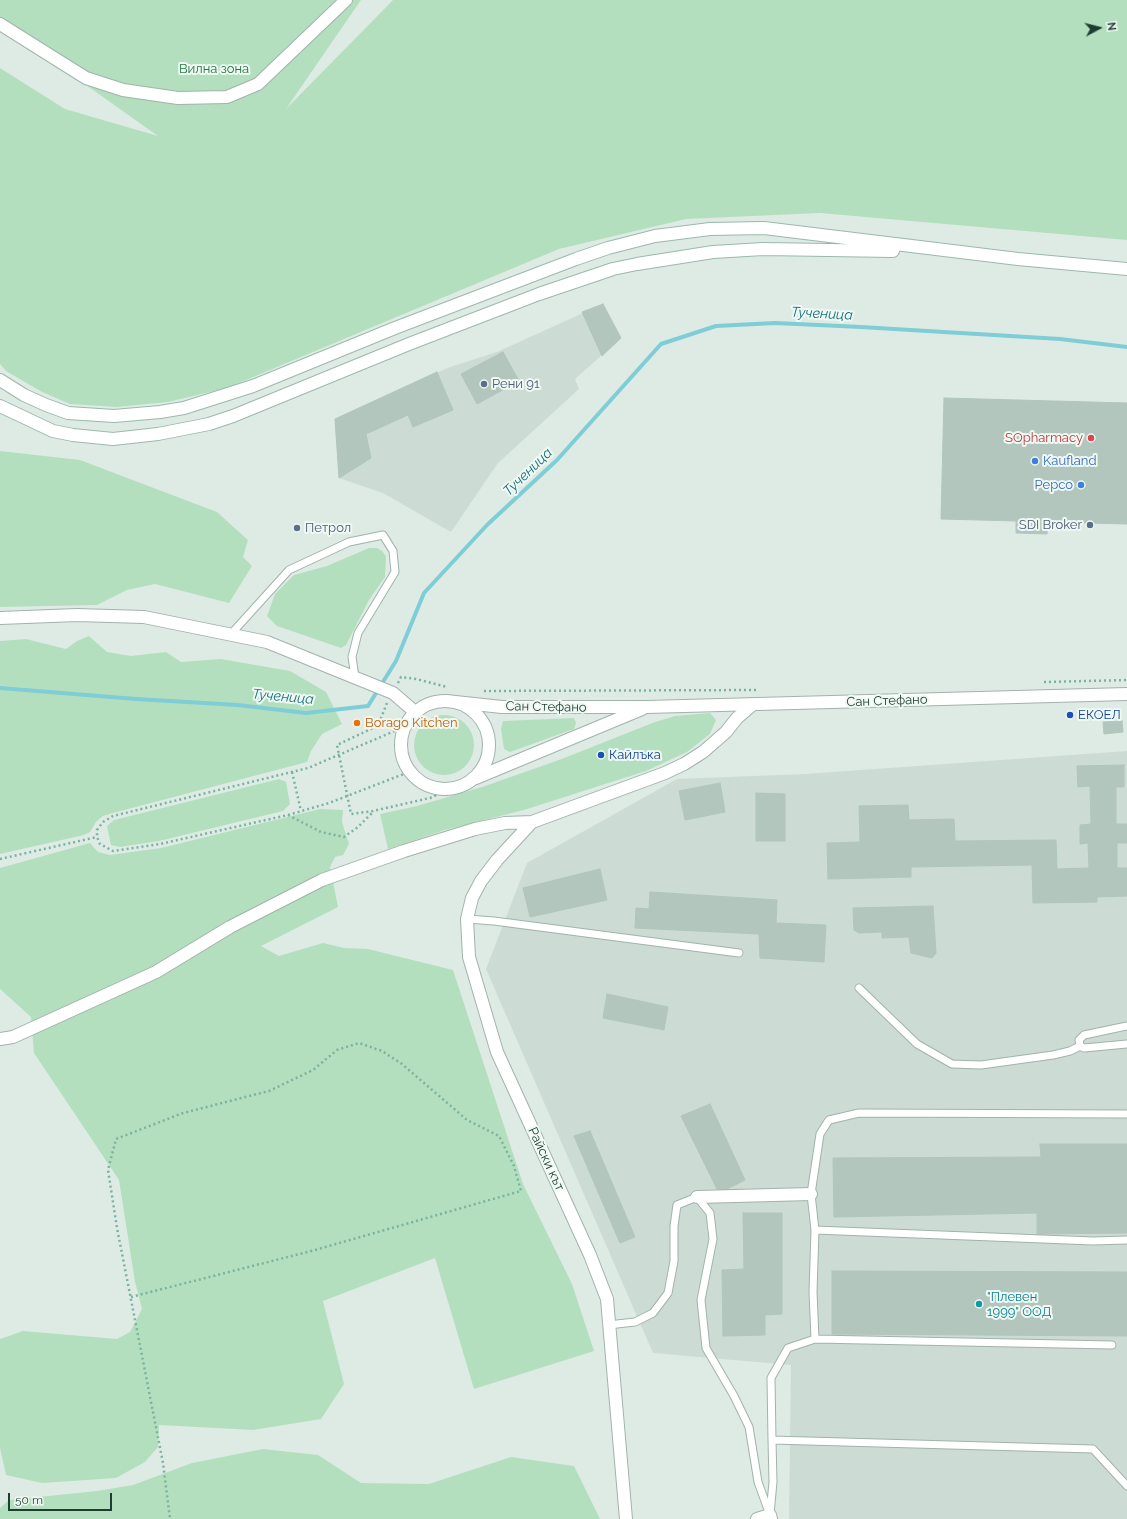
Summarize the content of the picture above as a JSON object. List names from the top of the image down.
{
  "streets": {
    "street": ["Сан Стефано", "Райски кът"]
  },
  "water": ["Тученица"],
  "parks": ["Вилна зона"],
  "places": [
    "Рени 91",
    "SOpharmacy",
    "Kaufland",
    "Pepco",
    "SDI Broker",
    "Петрол",
    "ЕКОЕЛ",
    "Borago Kitchen",
    "Кайлъка",
    "\"Плевен 1999\" ООД"
  ],
  "scale_bar": "50 m",
  "north": "right"
}
